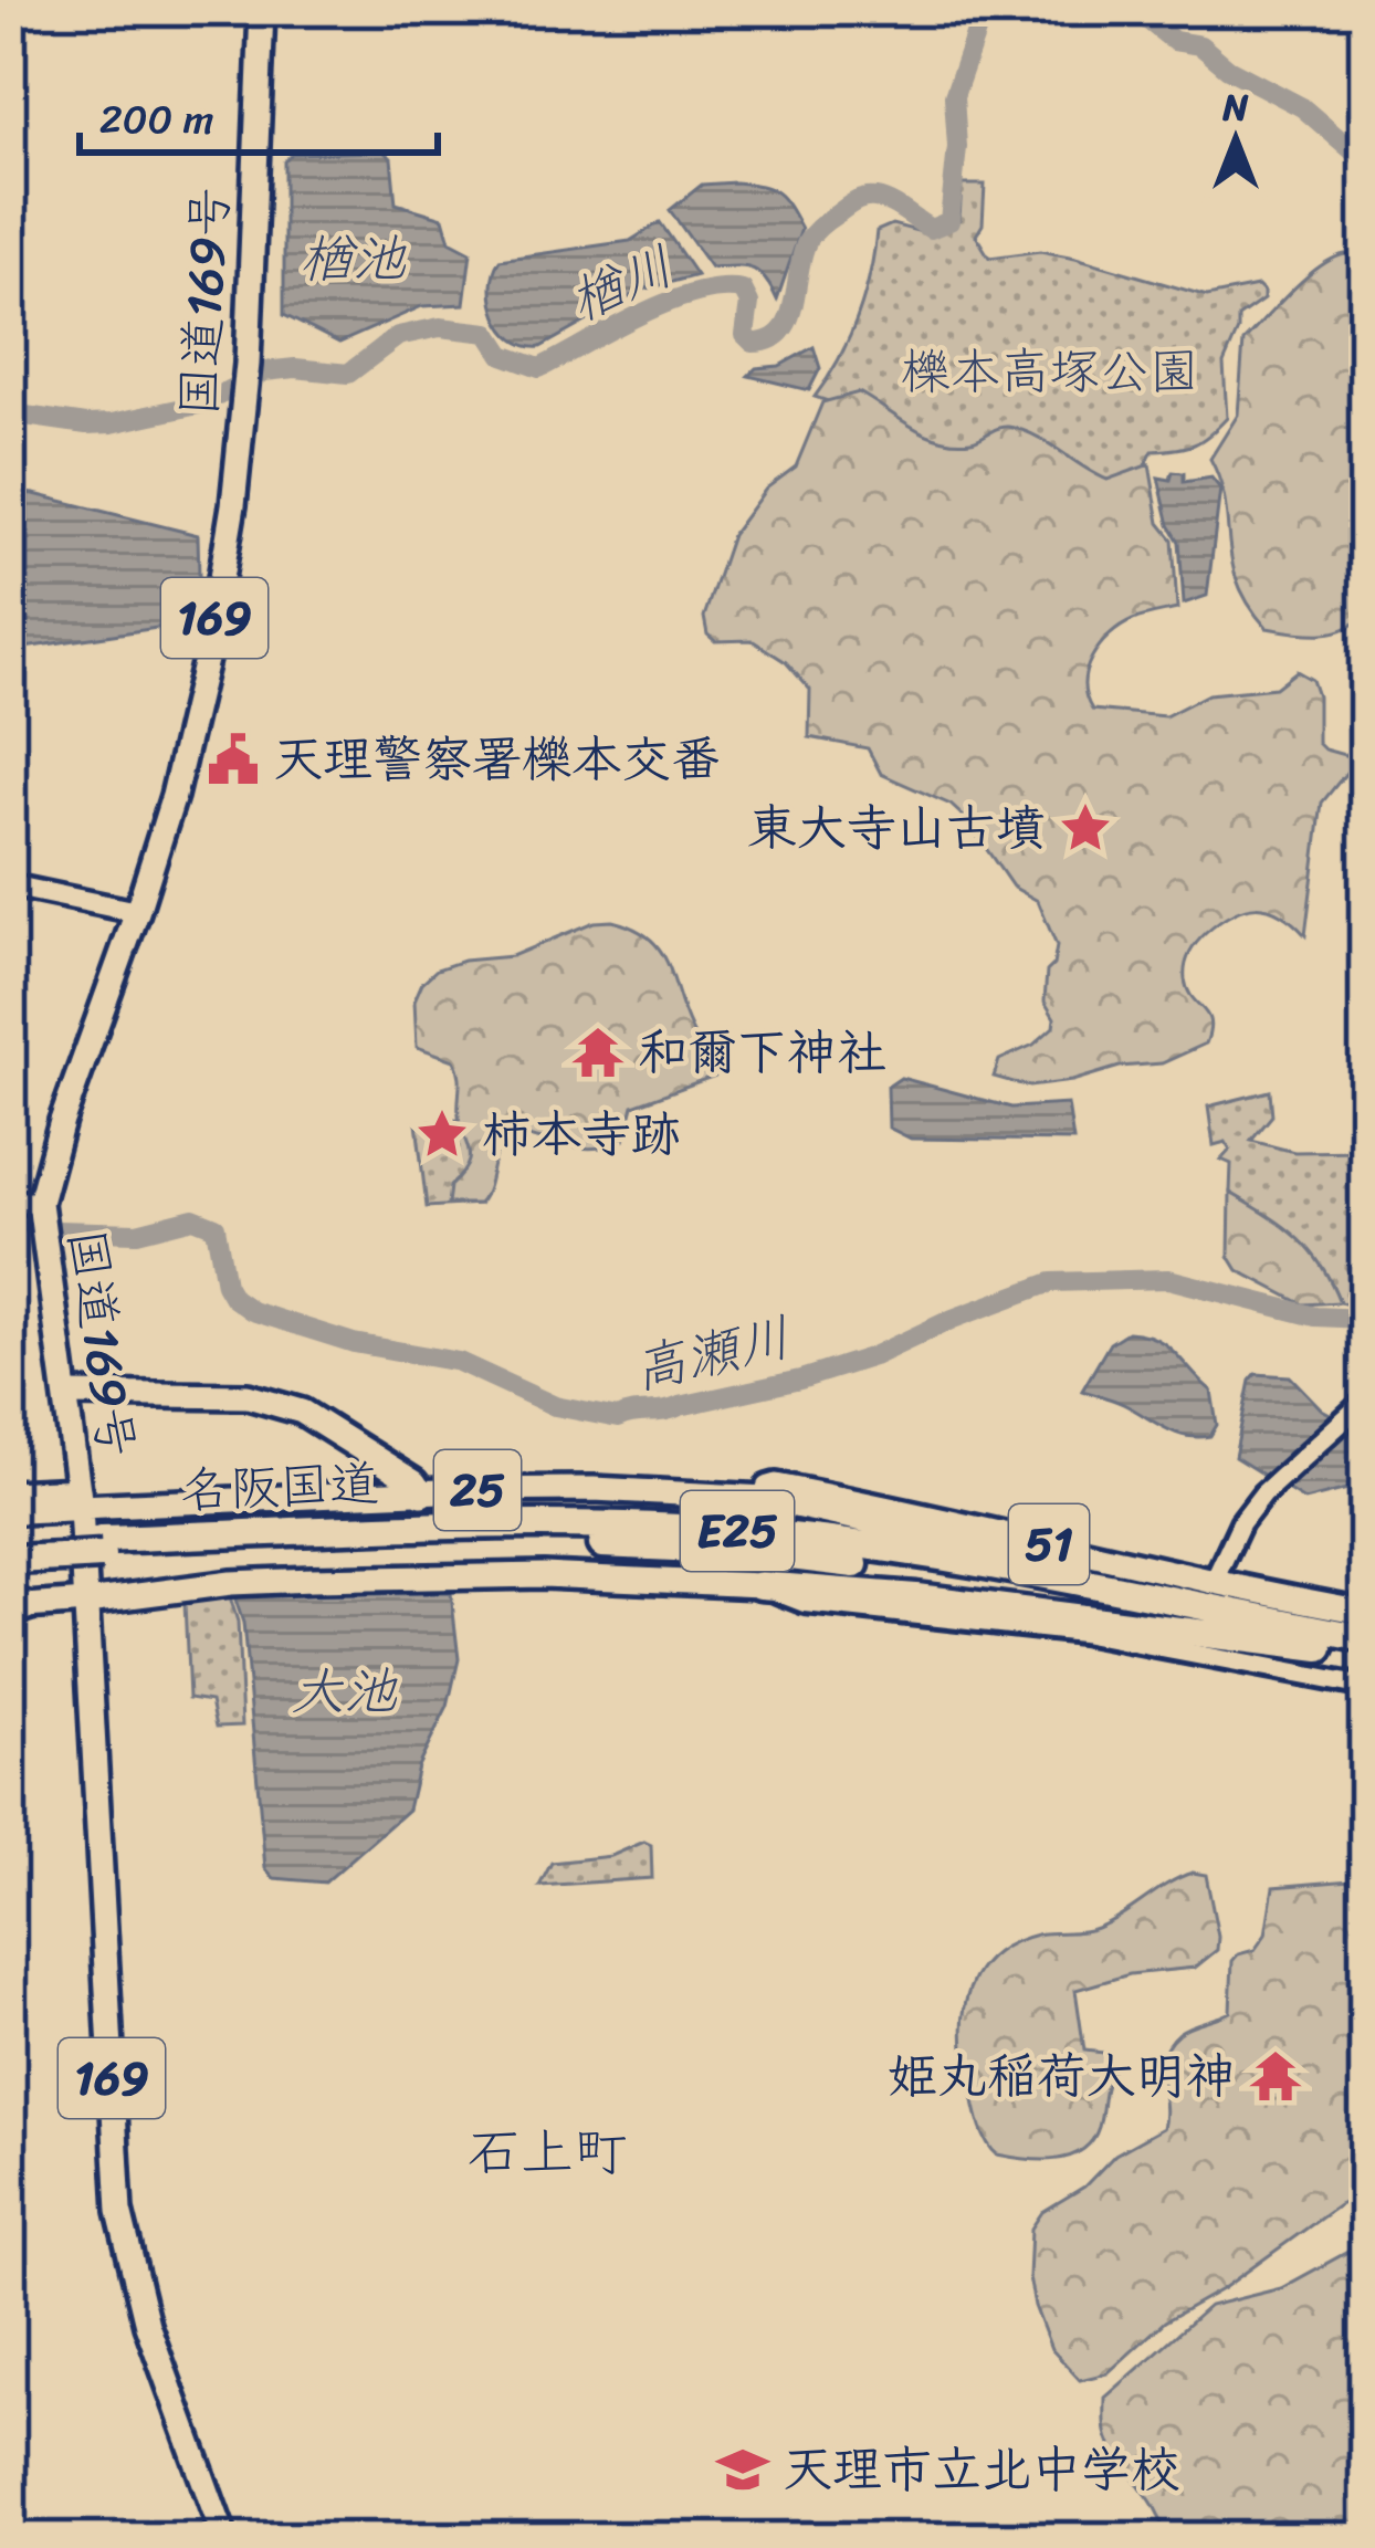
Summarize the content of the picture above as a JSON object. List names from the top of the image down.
{
  "streets": {
    "highway": ["名阪国道", "E25"],
    "main road": [
      "国道169号",
      "169",
      "25",
      "51"
    ]
  },
  "crossings": [
    ["国道169号", "25"],
    ["名阪国道", "E25"],
    ["25", "E25"],
    ["25", "51"],
    ["E25", "51"]
  ],
  "districts": ["石上町"],
  "water": [
    "楢池",
    "楢川",
    "高瀬川",
    "大池"
  ],
  "parks": ["櫟本高塚公園"],
  "places": {
    "public building": ["天理警察署櫟本交番"],
    "place": ["東大寺山古墳", "柿本寺跡"],
    "temple": ["和爾下神社", "姫丸稲荷大明神"],
    "school or university": ["天理市立北中学校"]
  },
  "scale_bar": "200 m",
  "north": "top"
}
